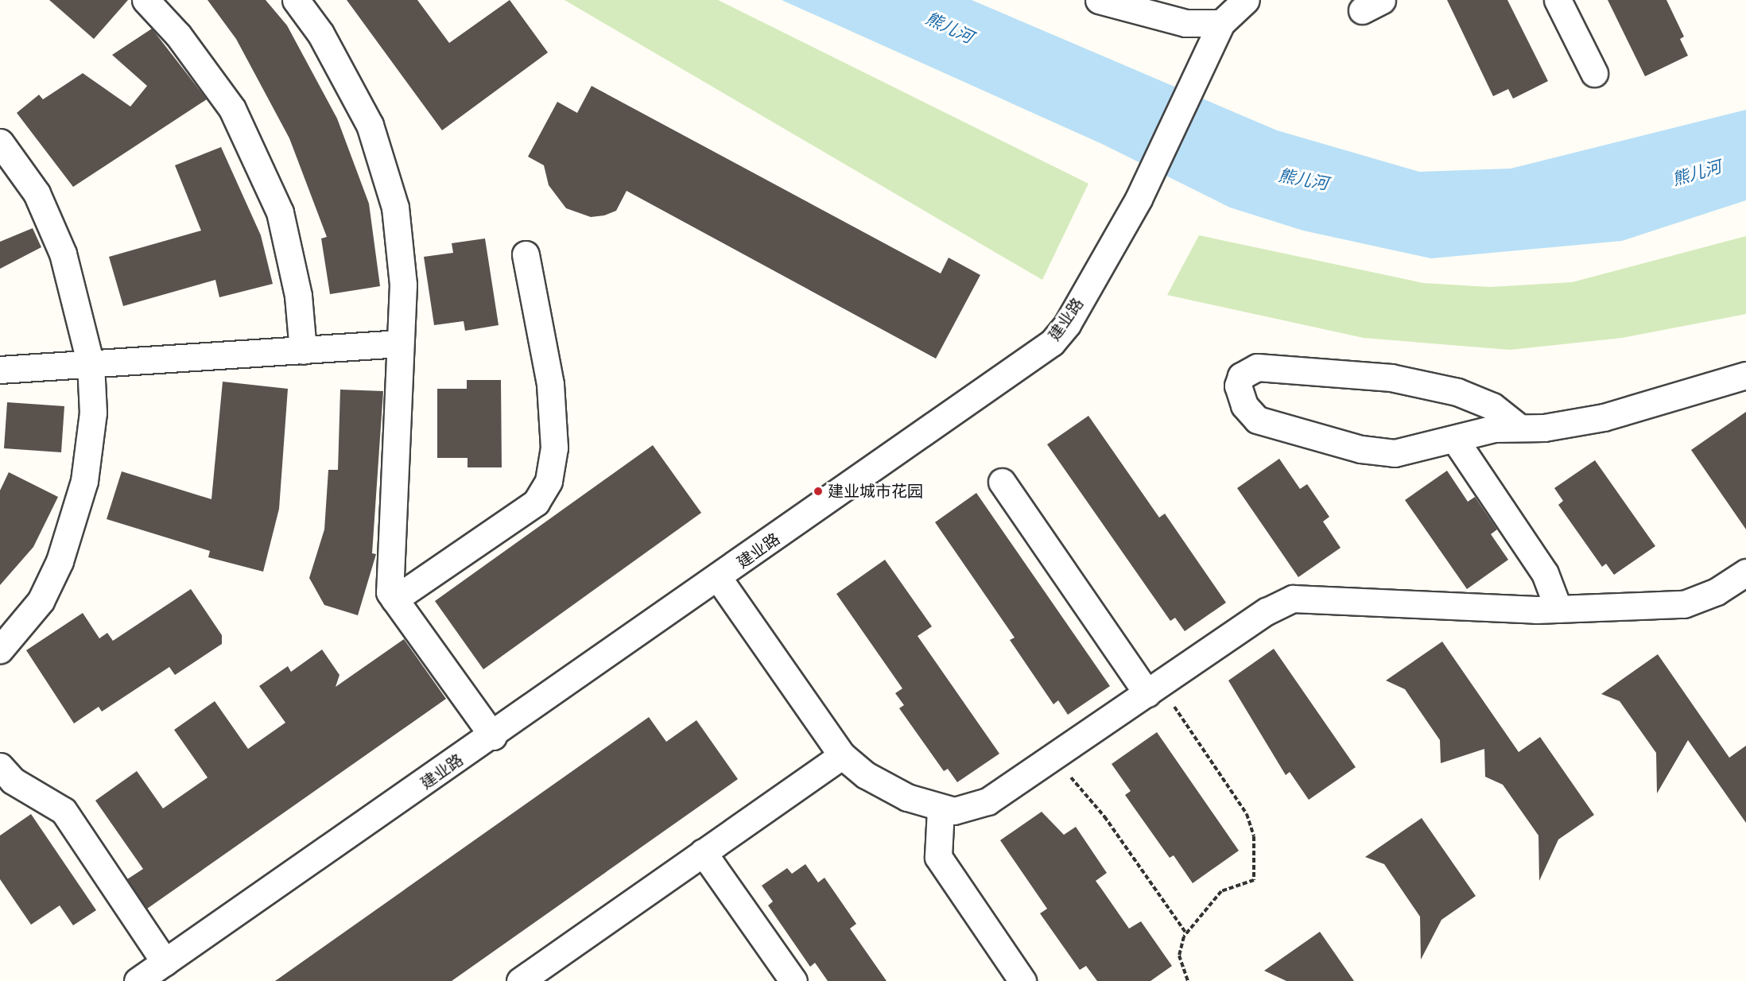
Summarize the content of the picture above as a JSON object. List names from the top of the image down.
{
  "streets": {
    "street": ["建业路"]
  },
  "water": ["熊儿河"],
  "places": ["建业城市花园"]
}
